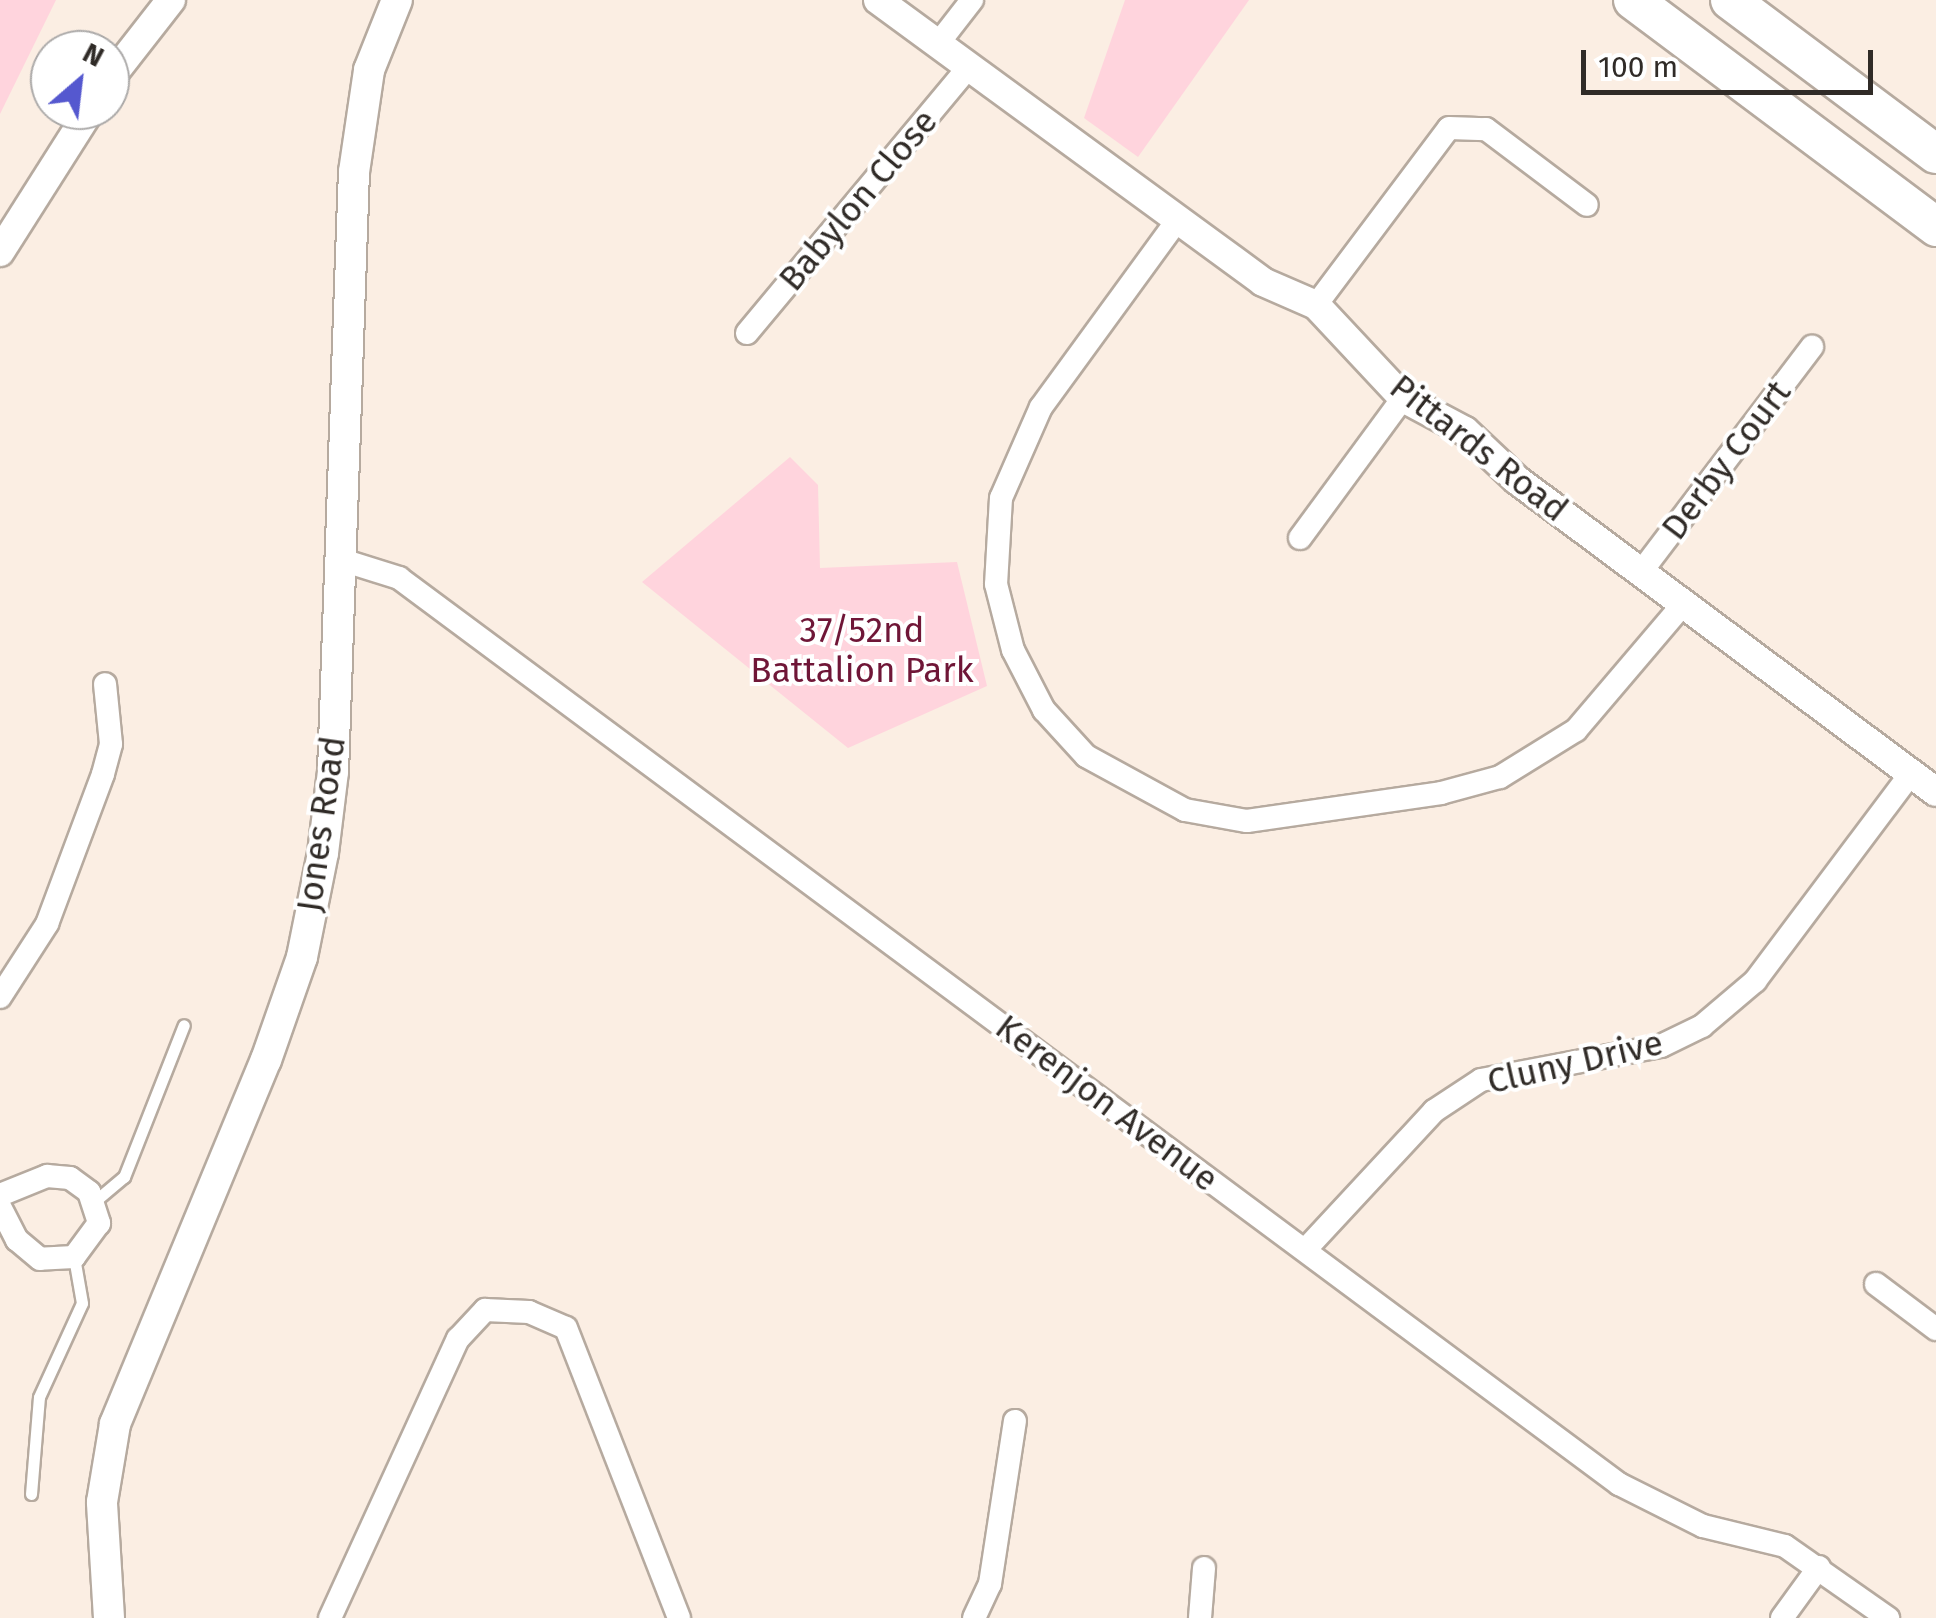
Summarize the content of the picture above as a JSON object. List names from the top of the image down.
{
  "streets": {
    "main road": ["Jones Road"],
    "street": [
      "Babylon Close",
      "Pittards Road",
      "Derby Court",
      "Cluny Drive",
      "Kerenjon Avenue"
    ]
  },
  "crossings": [
    ["Babylon Close", "Pittards Road"],
    ["Pittards Road", "Derby Court"],
    ["Pittards Road", "Cluny Drive"],
    ["Jones Road", "Kerenjon Avenue"],
    ["Cluny Drive", "Kerenjon Avenue"]
  ],
  "parks": ["37/52nd Battalion Park"],
  "scale_bar": "100 m",
  "north": "top right"
}
